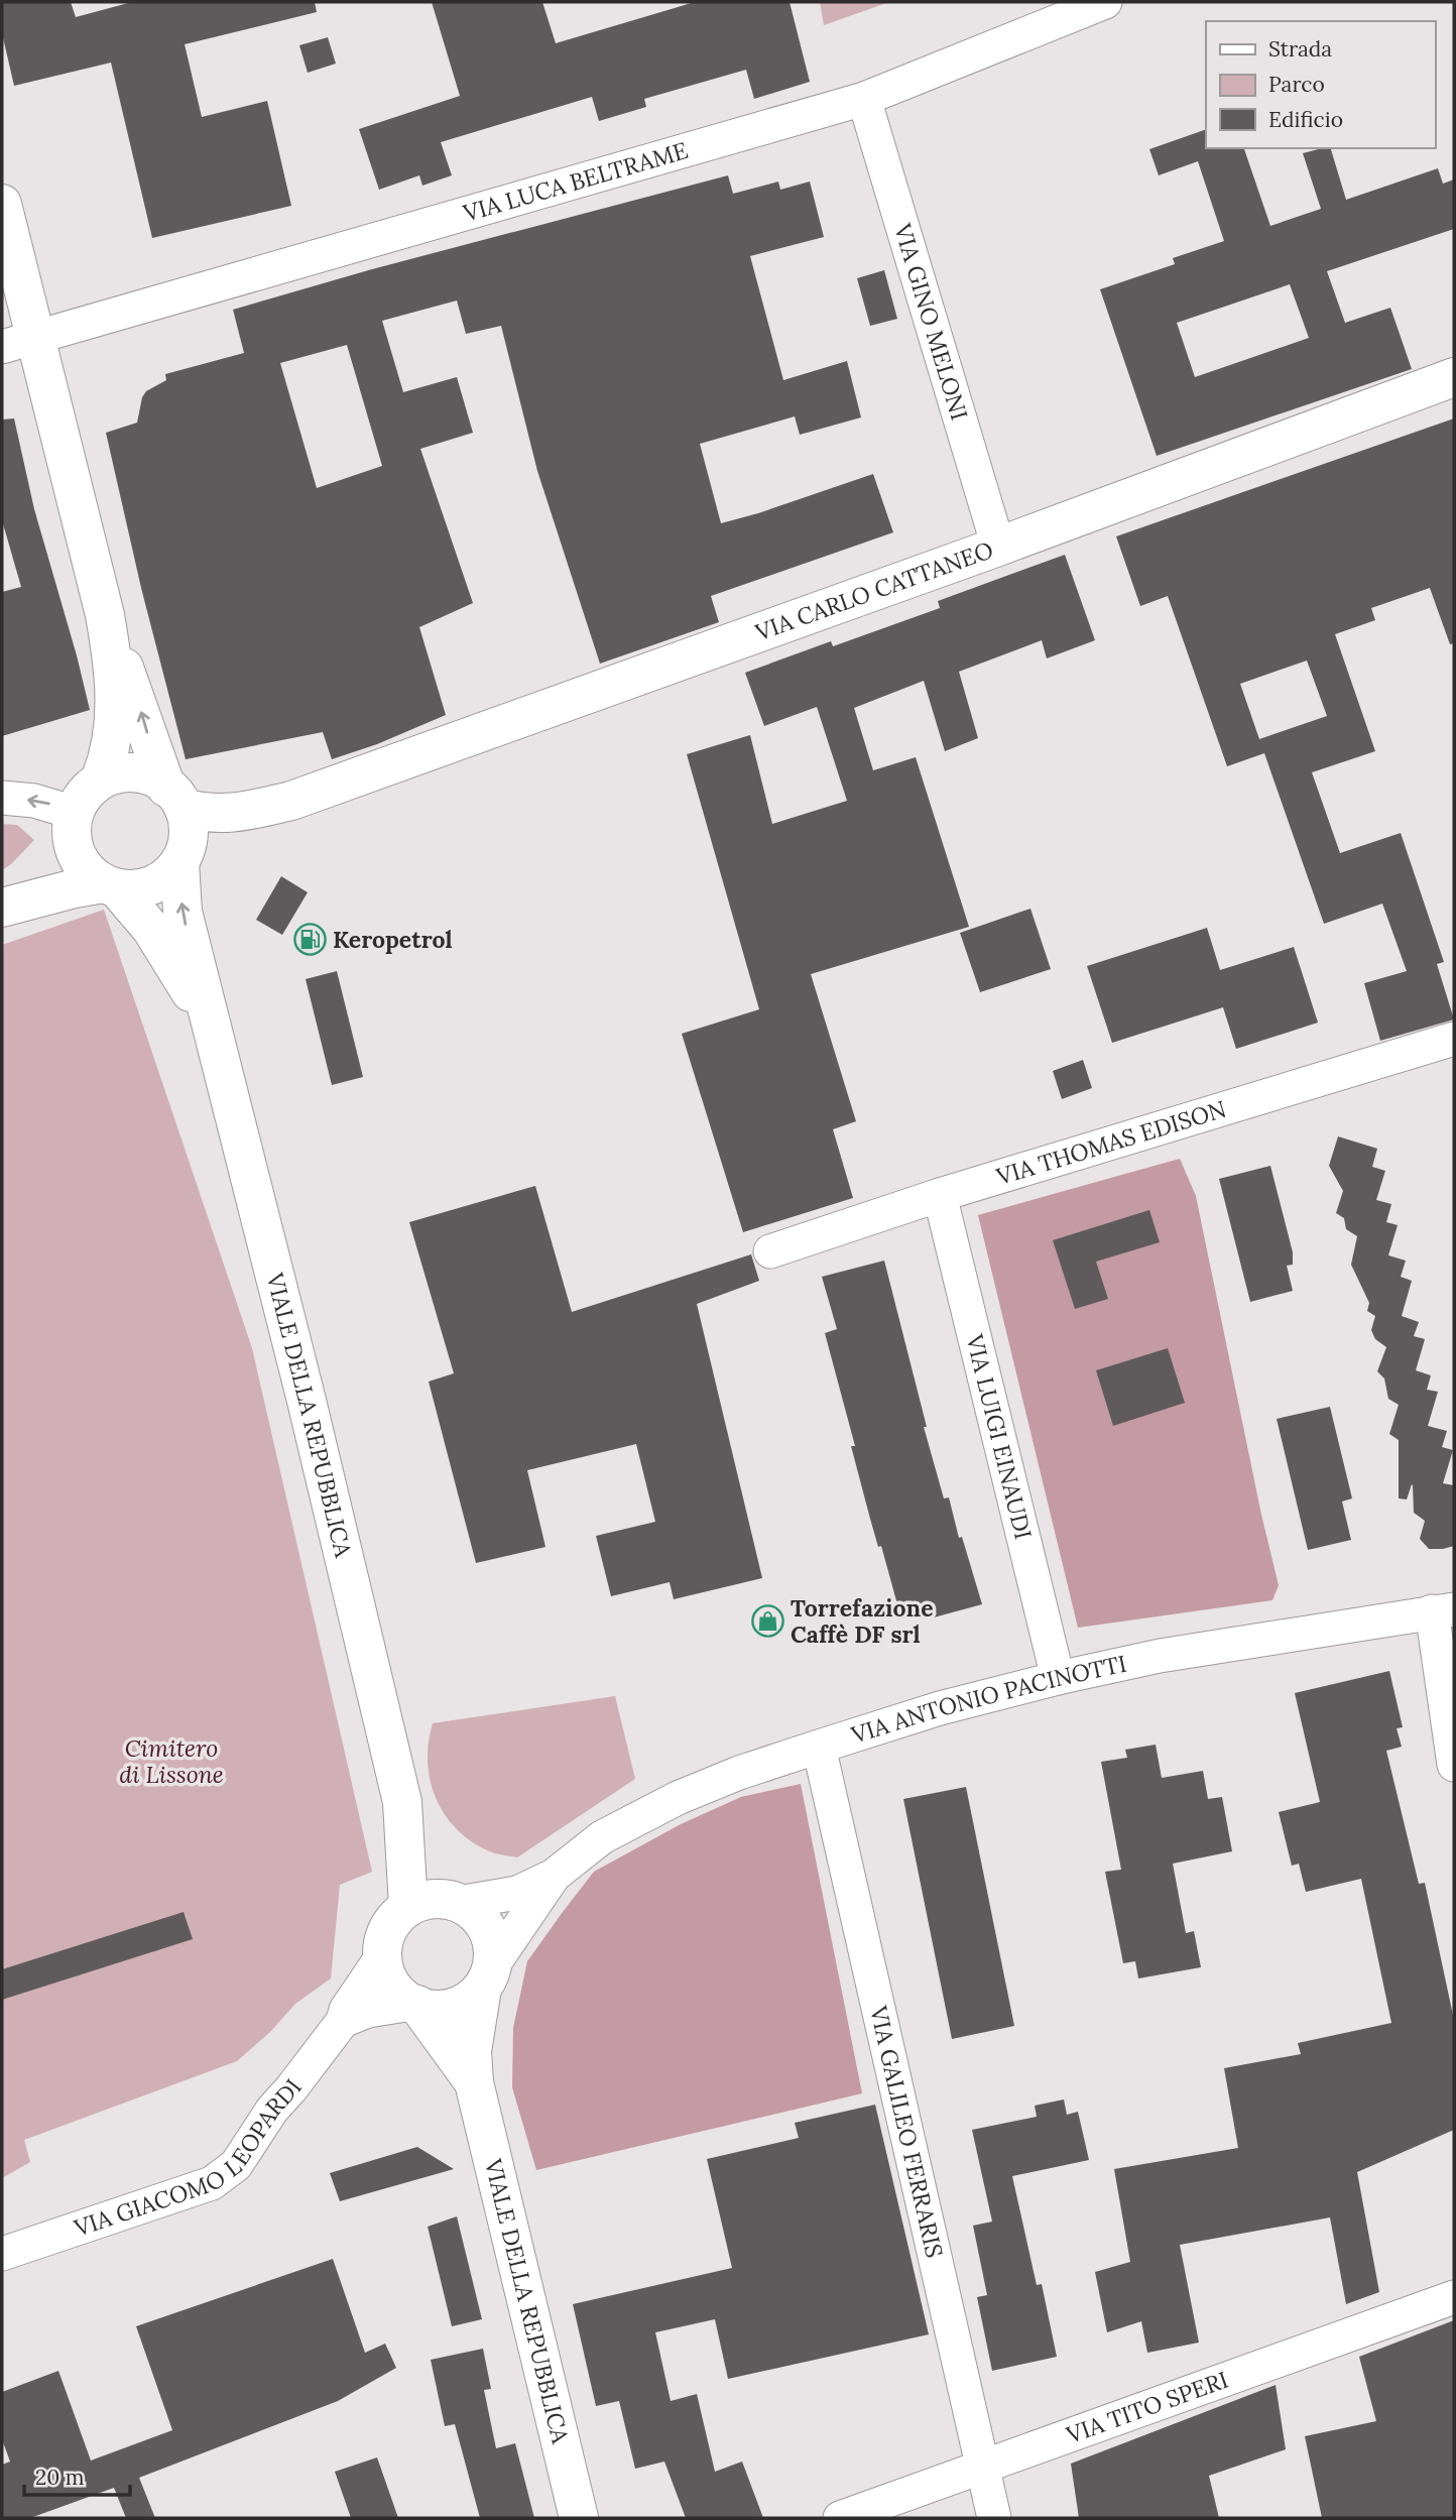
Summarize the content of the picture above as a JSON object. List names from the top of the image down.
{
  "streets": {
    "street": [
      "VIA LUCA BELTRAME",
      "VIA GINO MELONI",
      "VIA CARLO CATTANEO",
      "VIA THOMAS EDISON",
      "VIALE DELLA REPUBBLICA",
      "VIA LUIGI EINAUDI",
      "VIA ANTONIO PACINOTTI",
      "VIA GALILEO FERRARIS",
      "VIA GIACOMO LEOPARDI",
      "VIA TITO SPERI"
    ]
  },
  "crossings": [
    ["VIA LUCA BELTRAME", "VIA GINO MELONI"],
    ["VIA GINO MELONI", "VIA CARLO CATTANEO"],
    ["VIA CARLO CATTANEO", "VIALE DELLA REPUBBLICA"],
    ["VIA THOMAS EDISON", "VIA LUIGI EINAUDI"],
    ["VIALE DELLA REPUBBLICA", "VIA ANTONIO PACINOTTI"],
    ["VIALE DELLA REPUBBLICA", "VIA GIACOMO LEOPARDI"],
    ["VIA LUIGI EINAUDI", "VIA ANTONIO PACINOTTI"],
    ["VIA ANTONIO PACINOTTI", "VIA GALILEO FERRARIS"],
    ["VIA ANTONIO PACINOTTI", "VIA GIACOMO LEOPARDI"],
    ["VIA GALILEO FERRARIS", "VIA TITO SPERI"]
  ],
  "parks": ["Cimitero di Lissone"],
  "places": {
    "fuel station": ["Keropetrol"],
    "shop": ["Torrefazione Caffè DF srl"]
  },
  "legend": ["Strada", "Parco", "Edificio"],
  "scale_bar": "20 m"
}
